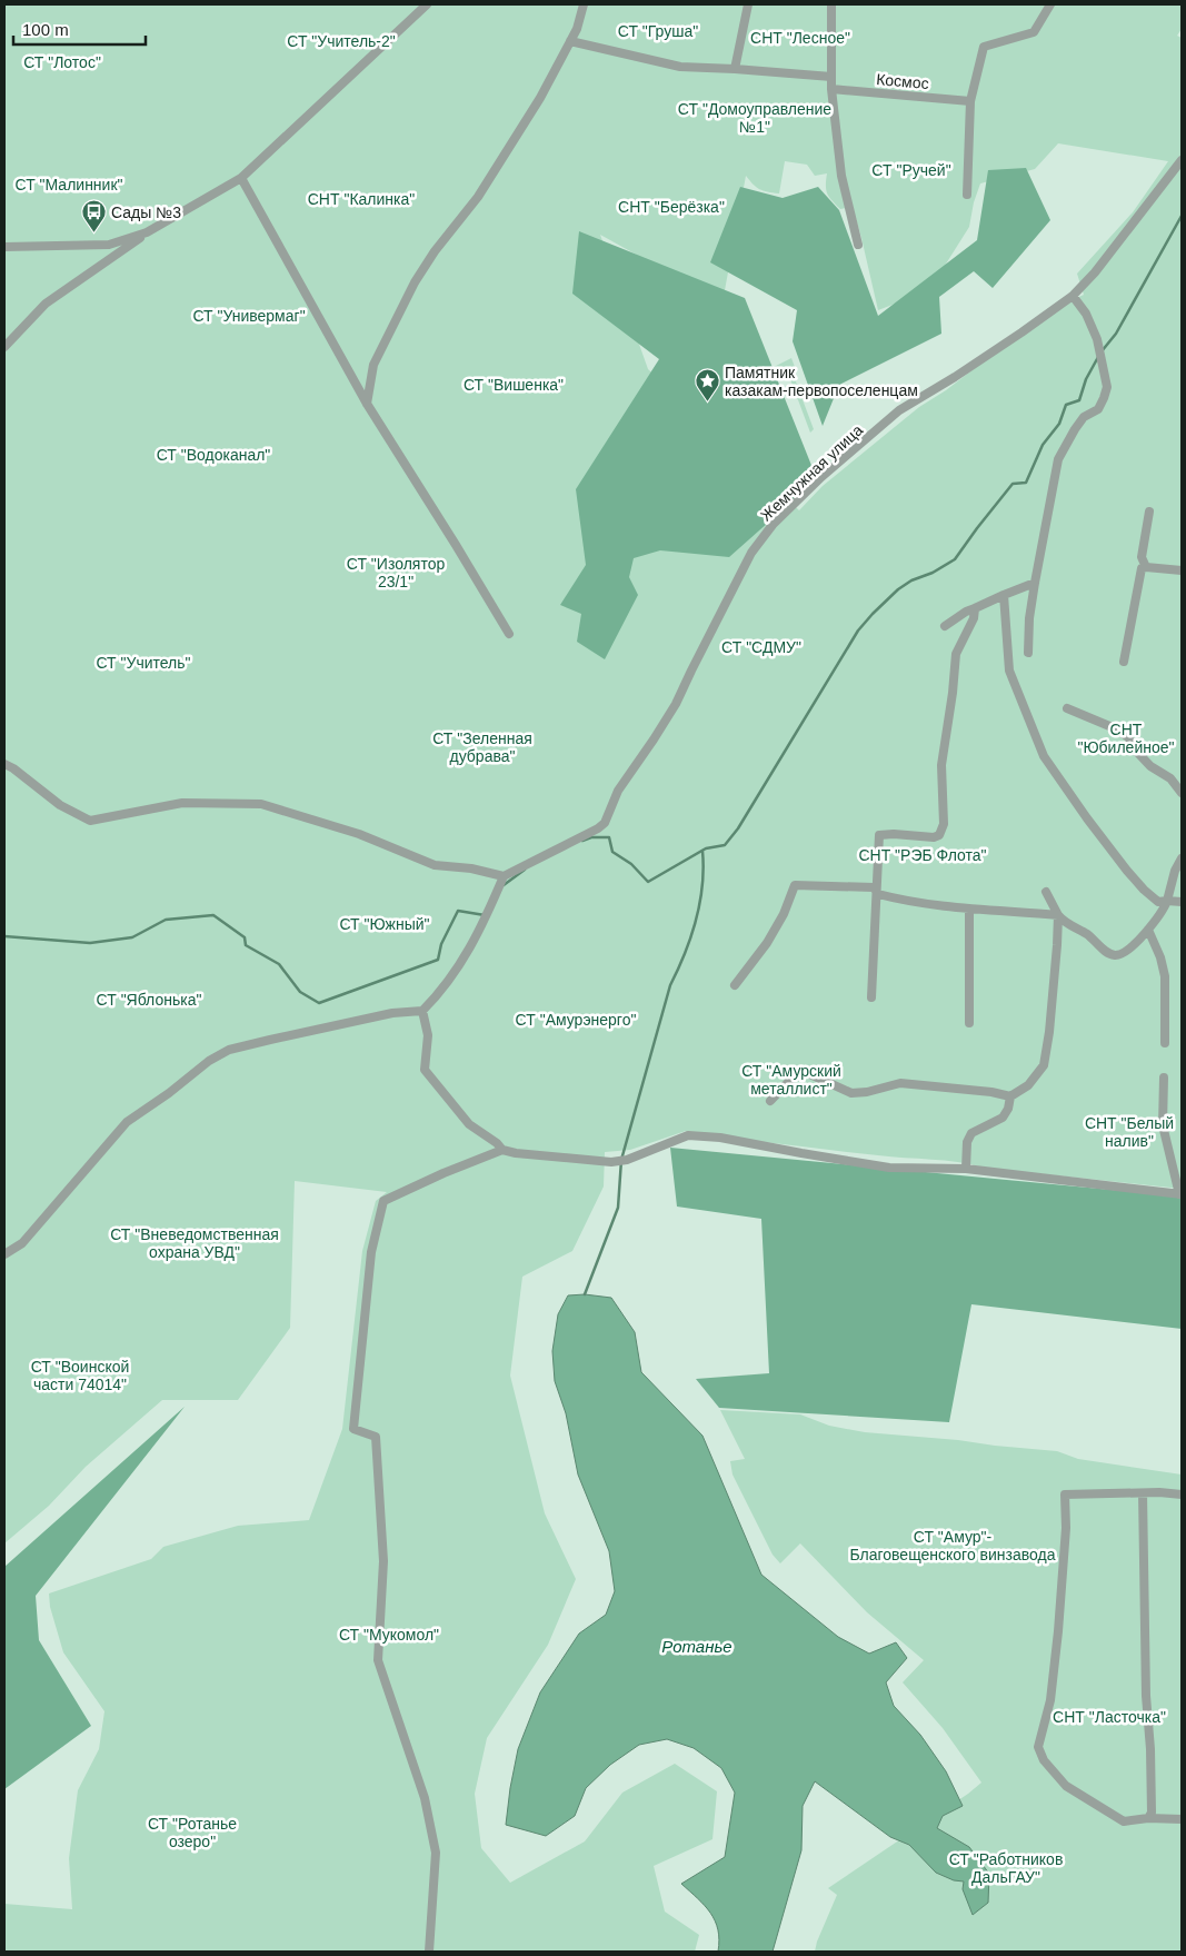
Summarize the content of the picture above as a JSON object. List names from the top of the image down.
{
  "streets": {
    "street": ["Космос", "Жемчужная улица"]
  },
  "water": ["Ротанье"],
  "parks": [
    "СТ \"Груша\"",
    "СНТ \"Лесное\"",
    "СТ \"Учитель-2\"",
    "СТ \"Лотос\"",
    "СТ \"Домоуправление №1\"",
    "СТ \"Ручей\"",
    "СТ \"Малинник\"",
    "СНТ \"Калинка\"",
    "СНТ \"Берёзка\"",
    "СТ \"Универмаг\"",
    "СТ \"Вишенка\"",
    "СТ \"Водоканал\"",
    "СТ \"Изолятор 23/1\"",
    "СТ \"СДМУ\"",
    "СТ \"Учитель\"",
    "СНТ \"Юбилейное\"",
    "СТ \"Зеленная дубрава\"",
    "СНТ \"РЭБ Флота\"",
    "СТ \"Южный\"",
    "СТ \"Яблонька\"",
    "СТ \"Амурэнерго\"",
    "СТ \"Амурский металлист\"",
    "СНТ \"Белый налив\"",
    "СТ \"Вневедомственная охрана УВД\"",
    "СТ \"Воинской части 74014\"",
    "СТ \"Амур\"- Благовещенского винзавода",
    "СТ \"Мукомол\"",
    "СНТ \"Ласточка\"",
    "СТ \"Ротанье озеро\"",
    "СТ \"Работников ДальГАУ\""
  ],
  "places": {
    "bus stop": ["Сады №3"],
    "place": ["Памятник казакам-первопоселенцам"]
  },
  "scale_bar": "100 m"
}
